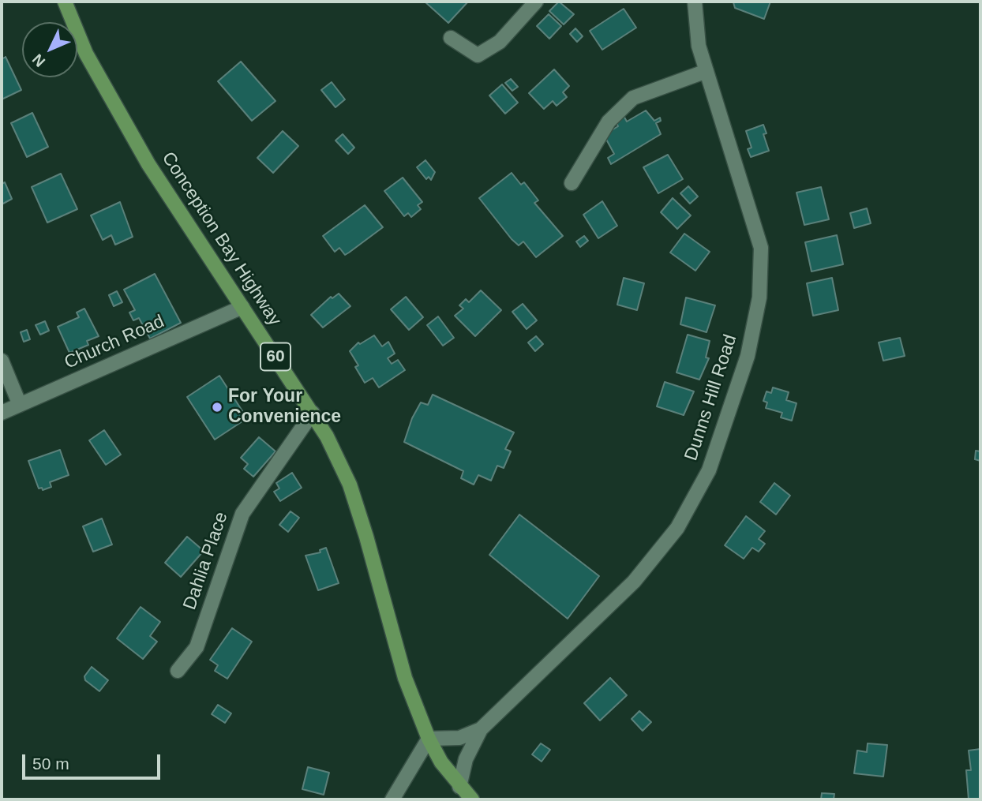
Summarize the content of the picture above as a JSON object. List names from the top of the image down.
{
  "streets": {
    "main road": ["Conception Bay Highway", "60"],
    "street": ["Church Road", "Dunns Hill Road", "Dahlia Place"]
  },
  "crossings": [
    ["Conception Bay Highway", "Church Road"],
    ["Conception Bay Highway", "Dunns Hill Road"],
    ["Conception Bay Highway", "Dahlia Place"]
  ],
  "places": ["For Your Convenience"],
  "scale_bar": "50 m",
  "north": "bottom left"
}
